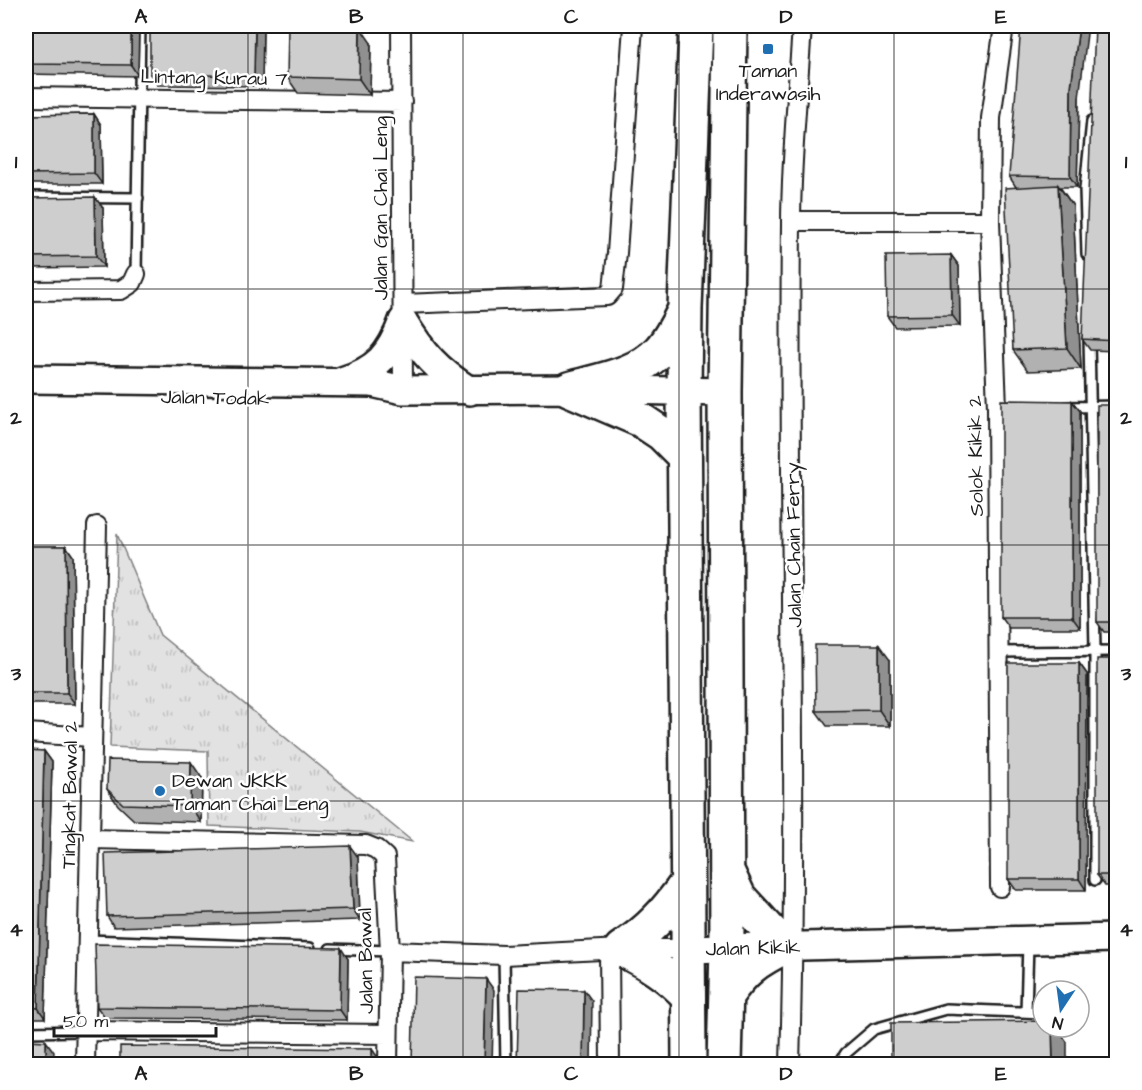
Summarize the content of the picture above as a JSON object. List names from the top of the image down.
{
  "streets": {
    "main road": ["Jalan Todak", "Jalan Kikik"],
    "street": [
      "Lintang Kurau 7",
      "Jalan Gan Chai Leng",
      "Solok Kikik 2",
      "Jalan Chain Ferry",
      "Tingkat Bawal 2",
      "Jalan Bawal"
    ]
  },
  "crossings": [
    ["Lintang Kurau 7", "Jalan Gan Chai Leng"],
    ["Jalan Gan Chai Leng", "Jalan Todak"],
    ["Jalan Chain Ferry", "Jalan Kikik"],
    ["Tingkat Bawal 2", "Jalan Bawal"],
    ["Jalan Kikik", "Jalan Bawal"]
  ],
  "places": {
    "transit": ["Taman Inderawasih"],
    "other": ["Dewan JKKK Taman Chai Leng"]
  },
  "scale_bar": "50 m",
  "north": "bottom",
  "grid": {
    "columns": [
      "A",
      "B",
      "C",
      "D",
      "E"
    ],
    "rows": [
      "1",
      "2",
      "3",
      "4"
    ]
  }
}
